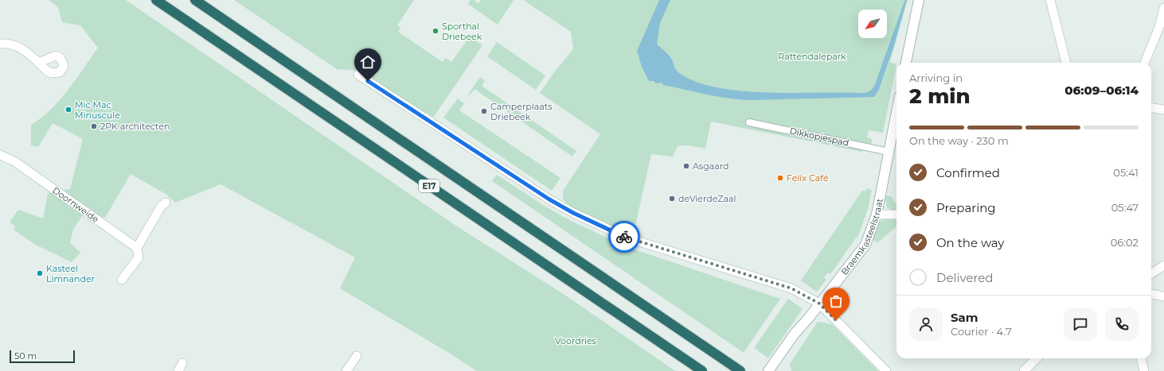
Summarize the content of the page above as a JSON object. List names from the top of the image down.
{
  "streets": {
    "highway": ["E17"],
    "street": ["Dikkopjespad", "Doornweide", "Braemkasteelstraat"]
  },
  "crossings": [
    ["Dikkopjespad", "Braemkasteelstraat"]
  ],
  "parks": ["Rattendalepark", "Voordries"],
  "places": [
    "Sporthal Driebeek",
    "Mic Mac Minuscule",
    "Camperplaats Driebeek",
    "2PK architecten",
    "Asgaard",
    "Felix Café",
    "deVierdeZaal",
    "Kasteel Limnander"
  ],
  "scale_bar": "50 m",
  "north": "bottom left",
  "page": {
    "heading": ["2 min", "Arriving in", "06:09–06:14"],
    "panel": ["Sam", "Courier · 4.7"],
    "bar": "On the way · 230 m",
    "list": [
      ["Confirmed", "05:41"],
      ["Preparing", "05:47"],
      ["On the way", "06:02"],
      "Delivered"
    ],
    "scale": "50 m"
  }
}
